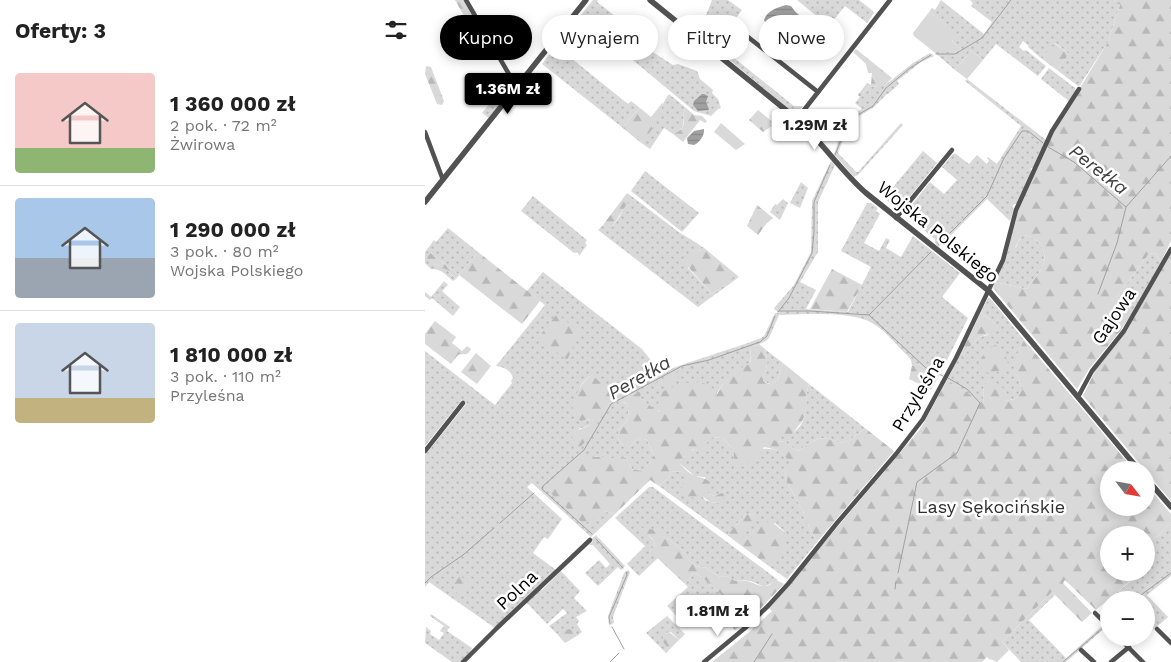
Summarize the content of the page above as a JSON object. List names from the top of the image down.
{
  "streets": {
    "street": [
      "Wojska Polskiego",
      "Gajowa",
      "Przyleśna",
      "Polna"
    ]
  },
  "crossings": [
    ["Wojska Polskiego", "Gajowa"],
    ["Wojska Polskiego", "Przyleśna"]
  ],
  "water": ["Perełka"],
  "parks": ["Lasy Sękocińskie"],
  "north": "bottom right",
  "page": {
    "heading": "Oferty: 3",
    "chip": [
      "Kupno",
      "Wynajem",
      "Filtry",
      "Nowe"
    ],
    "list": [
      {
        "name": "1 360 000 zł",
        "note": "2 pok. · 72 m² · Żwirowa"
      },
      {
        "name": "1 290 000 zł",
        "note": "3 pok. · 80 m² · Wojska Polskiego"
      },
      {
        "name": "1 810 000 zł",
        "note": "3 pok. · 110 m² · Przyleśna"
      }
    ],
    "price": ["1.36M zł", "1.29M zł", "1.81M zł"],
    "map_buttons": ["+", "−"]
  }
}
